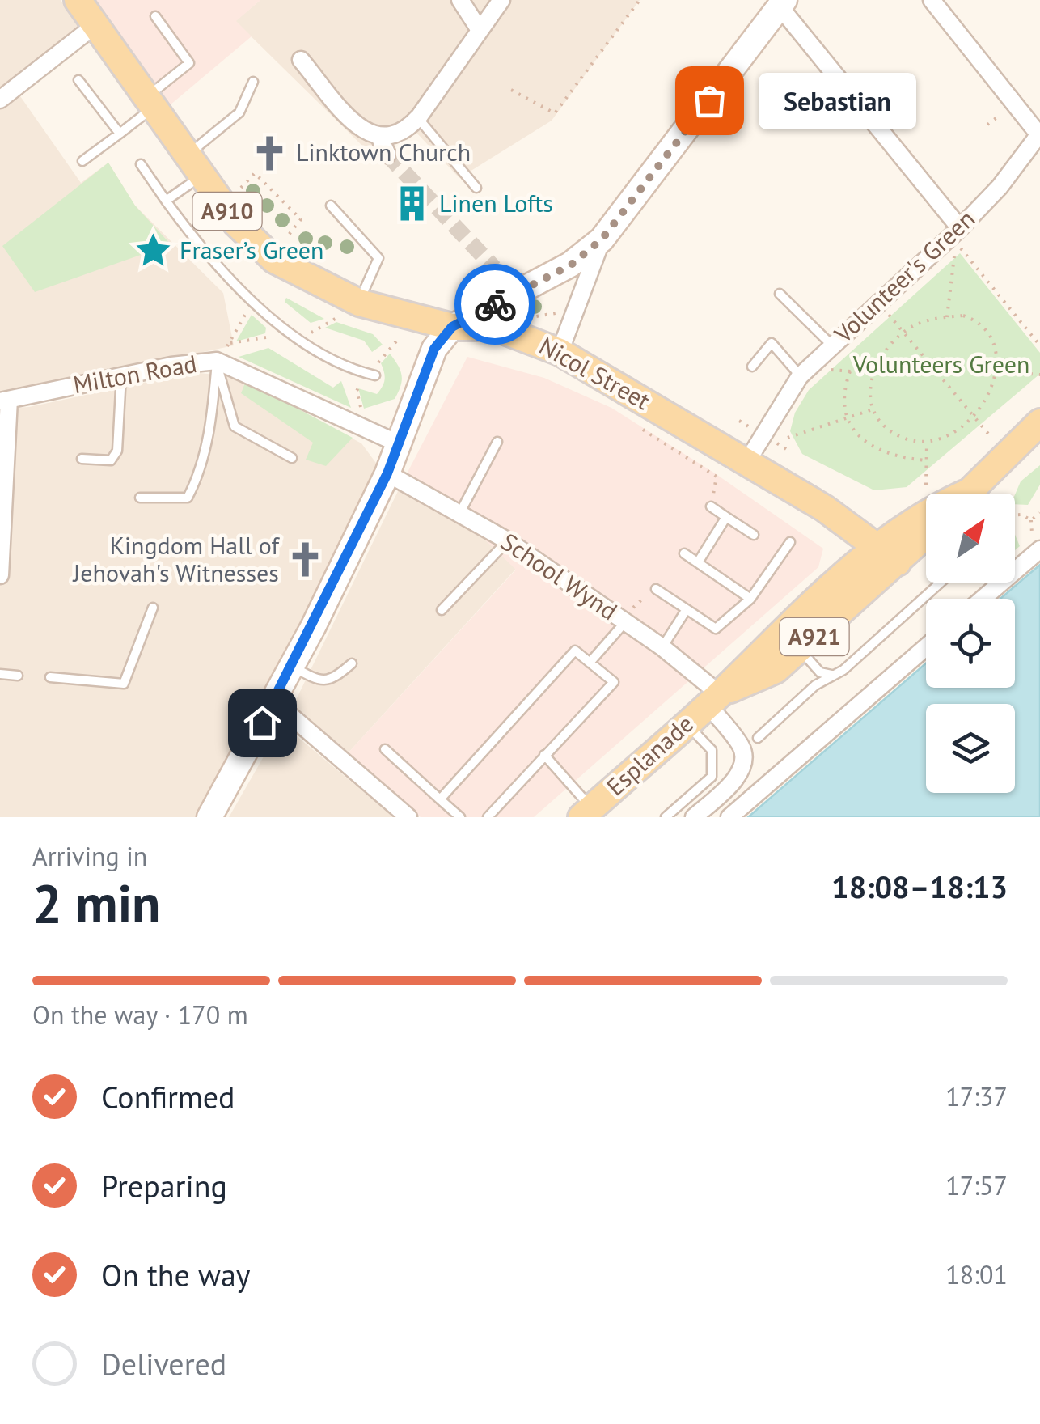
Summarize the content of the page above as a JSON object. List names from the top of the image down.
{
  "streets": {
    "main road": [
      "A910",
      "Nicol Street",
      "A921",
      "Esplanade"
    ],
    "street": ["Volunteer's Green", "Milton Road", "School Wynd"]
  },
  "crossings": [
    ["Volunteer's Green", "Nicol Street"],
    ["Nicol Street", "Esplanade"],
    ["School Wynd", "Esplanade"]
  ],
  "parks": ["Volunteers Green"],
  "places": {
    "other": ["Sebastian"],
    "church": ["Linktown Church", "Kingdom Hall of Jehovah's Witnesses"],
    "building": ["Linen Lofts"],
    "place": ["Fraser’s Green"]
  },
  "north": "top right",
  "page": {
    "bubble": "Sebastian",
    "heading": ["2 min", "Arriving in", "18:08–18:13"],
    "bar": "On the way · 170 m",
    "list": [
      ["Confirmed", "17:37"],
      ["Preparing", "17:57"],
      ["On the way", "18:01"],
      "Delivered"
    ]
  }
}
